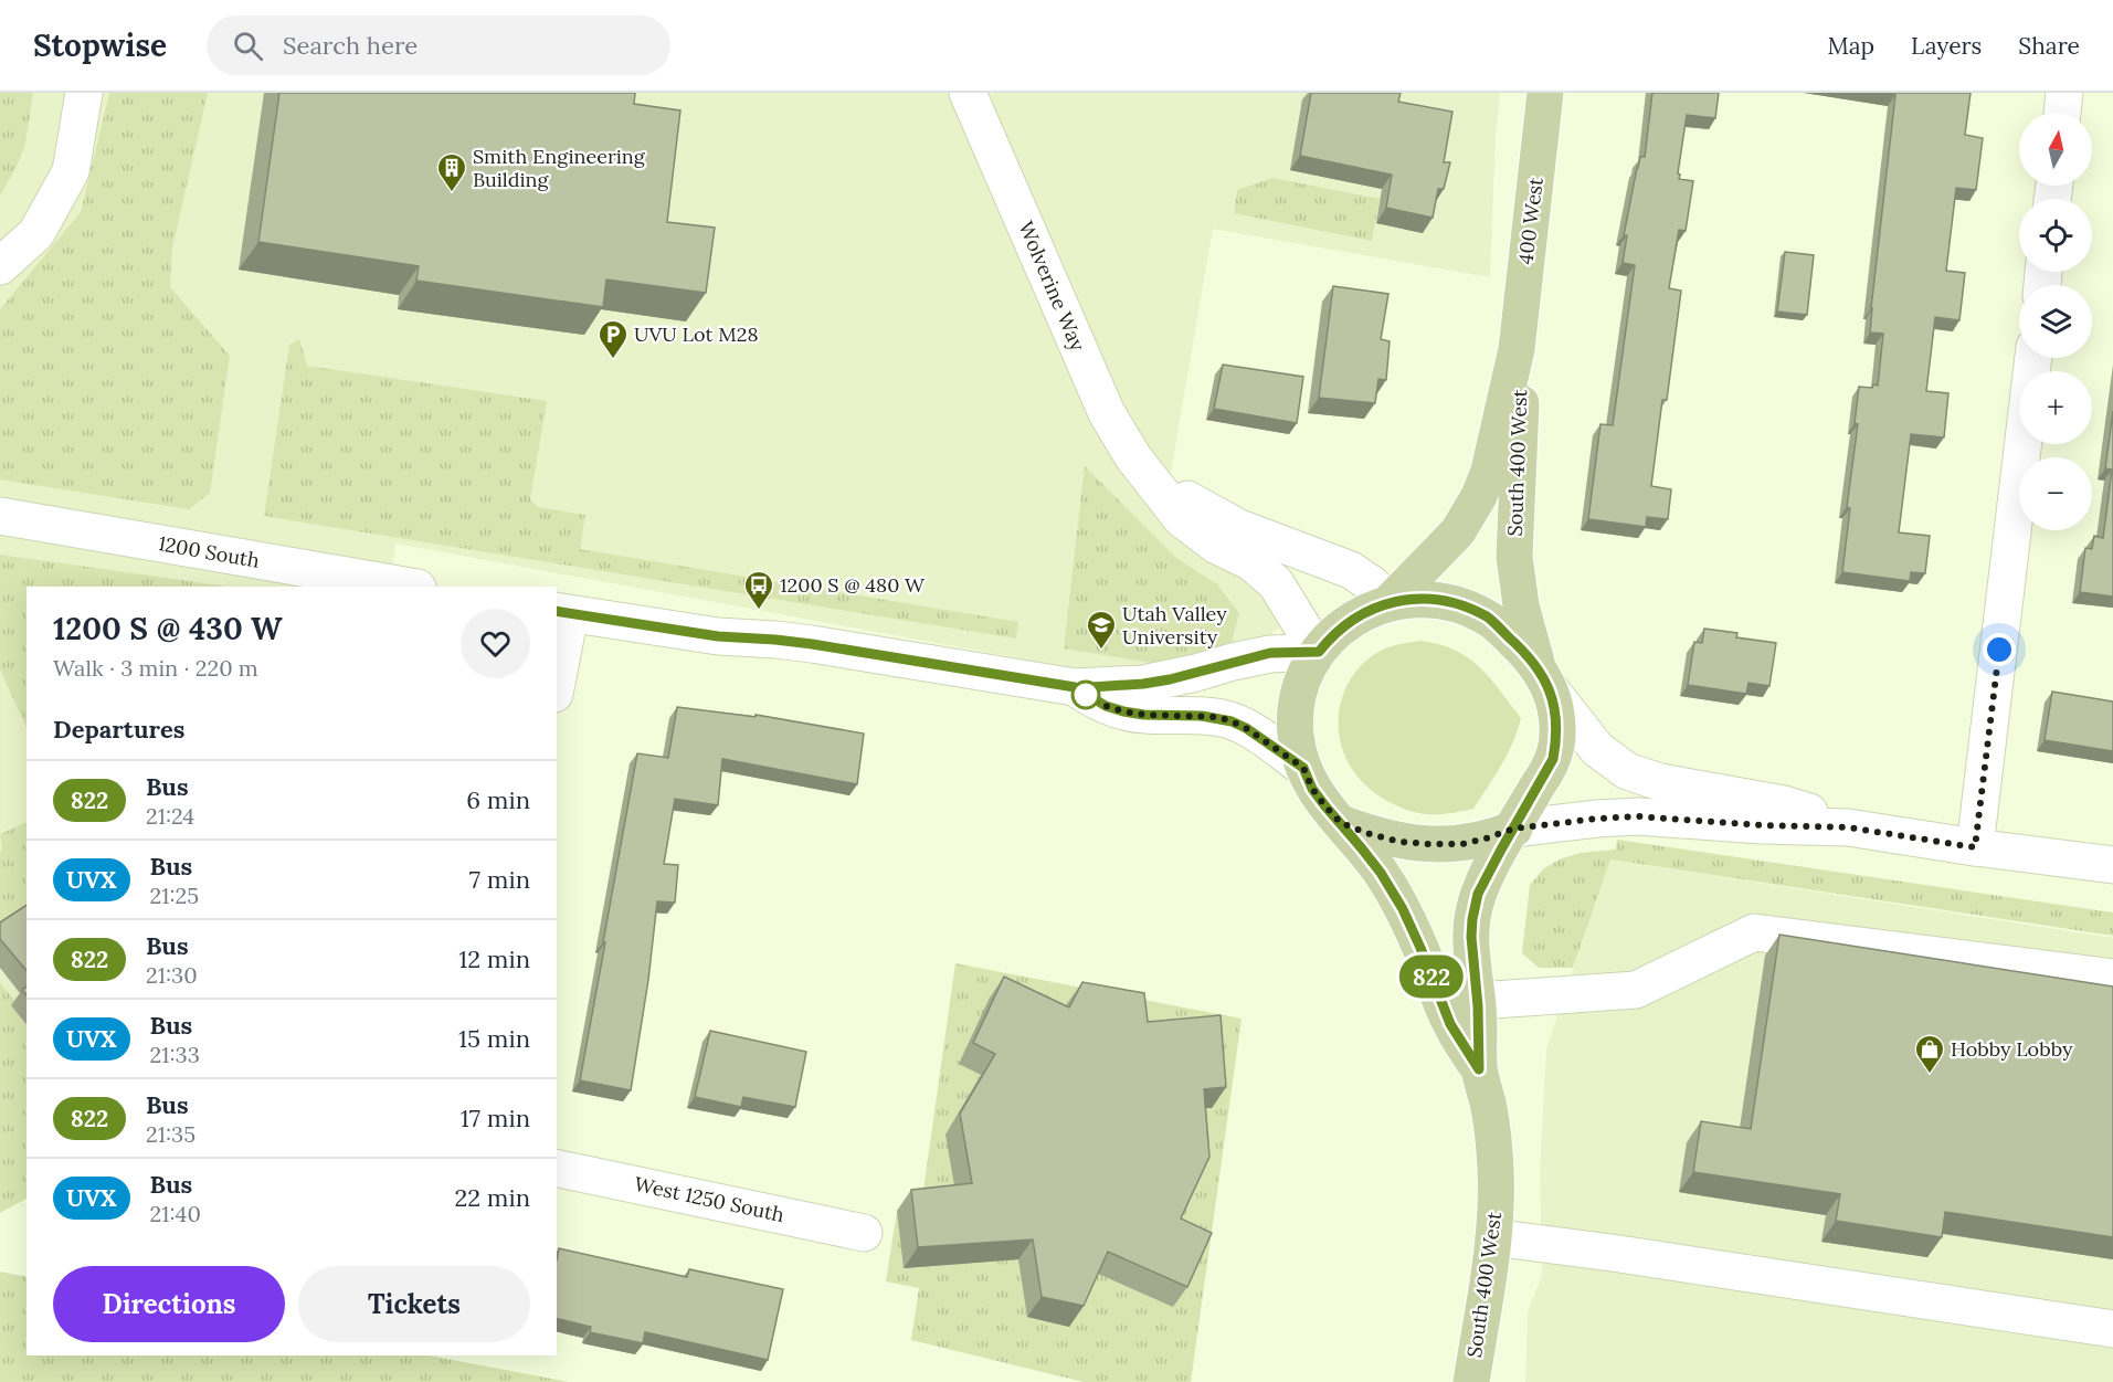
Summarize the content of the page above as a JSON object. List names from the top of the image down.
{
  "streets": {
    "main road": ["400 West", "South 400 West"],
    "street": ["Wolverine Way", "1200 South", "West 1250 South"]
  },
  "crossings": [
    ["400 West", "South 400 West"],
    ["Wolverine Way", "South 400 West"]
  ],
  "places": {
    "building": ["Smith Engineering Building"],
    "parking": ["UVU Lot M28"],
    "bus stop": ["1200 S @ 480 W"],
    "school or university": ["Utah Valley University"],
    "shop": ["Hobby Lobby"]
  },
  "lines": ["bus line 822"],
  "north": "top",
  "page": {
    "header": "Stopwise",
    "search": "Search here",
    "nav": ["Map", "Layers", "Share"],
    "on_map": "822",
    "map_buttons": ["+", "−"],
    "heading": [
      ["1200 S @ 430 W", "Walk · 3 min · 220 m"],
      "Departures"
    ],
    "list": [
      {
        "mark": "822",
        "name": "Bus",
        "note": "21:24",
        "value": "6 min"
      },
      {
        "mark": "UVX",
        "name": "Bus",
        "note": "21:25",
        "value": "7 min"
      },
      {
        "mark": "822",
        "name": "Bus",
        "note": "21:30",
        "value": "12 min"
      },
      {
        "mark": "UVX",
        "name": "Bus",
        "note": "21:33",
        "value": "15 min"
      },
      {
        "mark": "822",
        "name": "Bus",
        "note": "21:35",
        "value": "17 min"
      },
      {
        "mark": "UVX",
        "name": "Bus",
        "note": "21:40",
        "value": "22 min"
      }
    ],
    "buttons": ["Directions", "Tickets"]
  }
}
